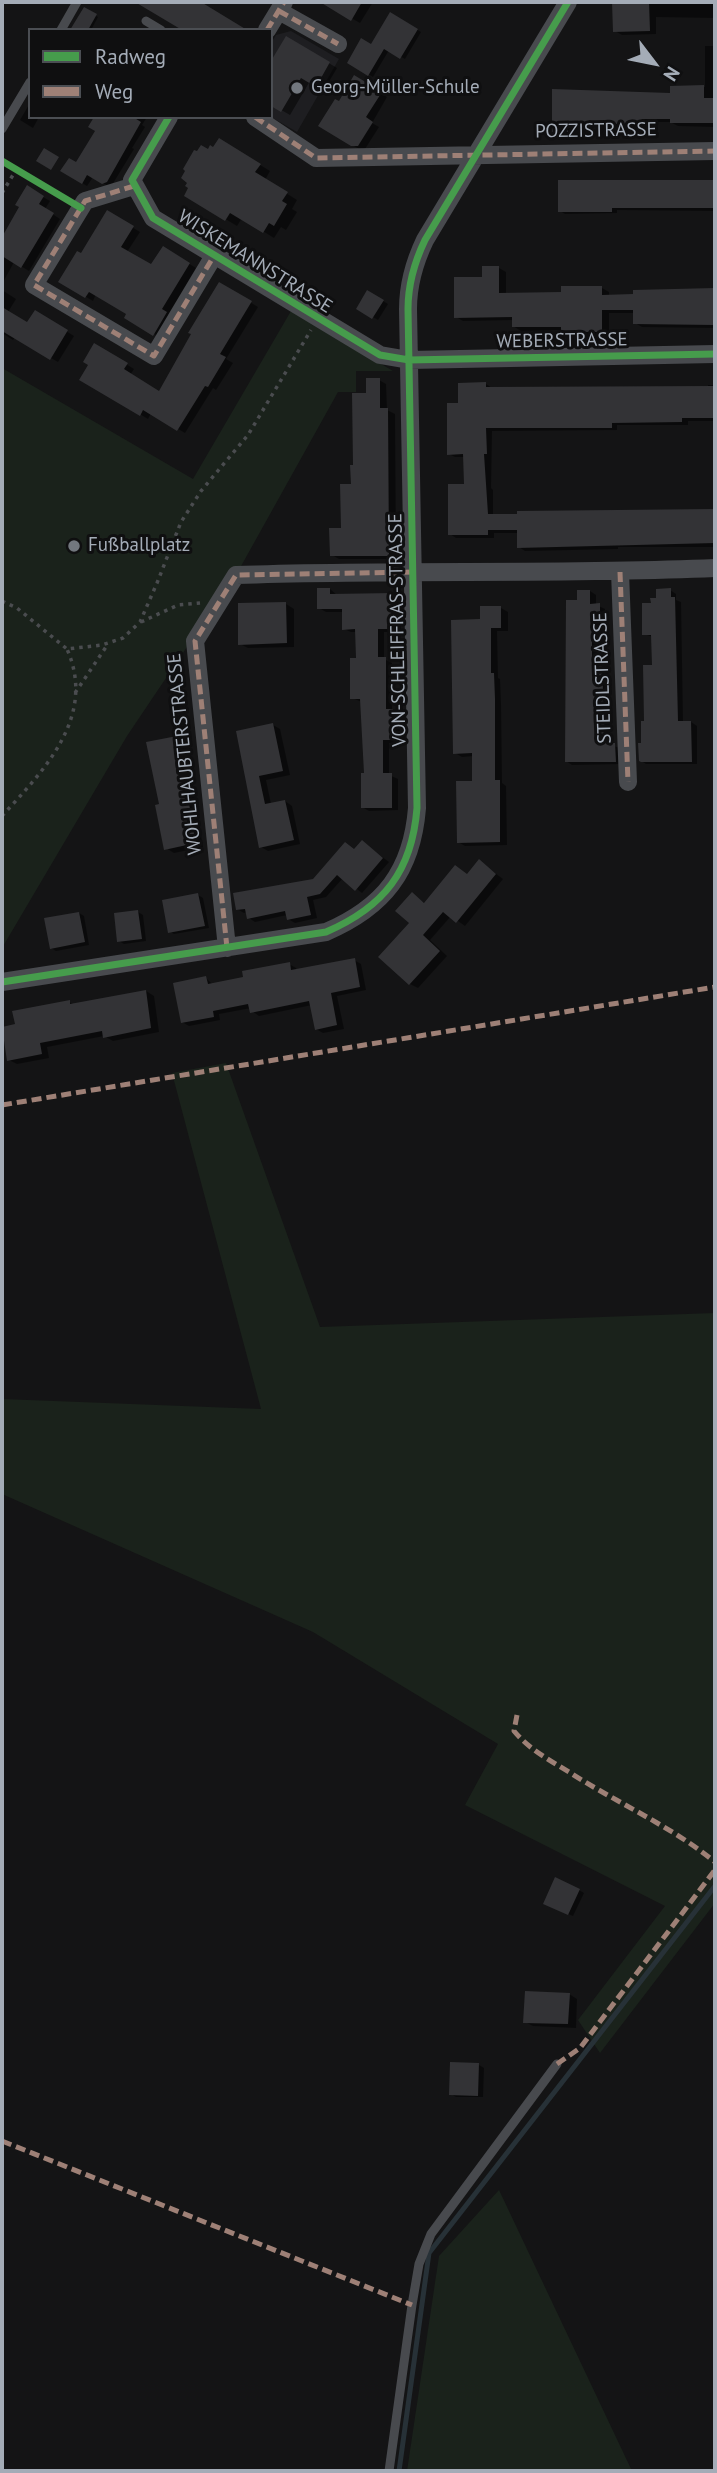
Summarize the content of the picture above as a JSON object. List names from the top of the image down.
{
  "streets": {
    "street": [
      "POZZISTRASSE",
      "WISKEMANNSTRASSE",
      "WEBERSTRASSE",
      "VON-SCHLEIFFRAS-STRASSE",
      "STEIDLSTRASSE",
      "WOHLHAUBTERSTRASSE"
    ]
  },
  "crossings": [
    ["POZZISTRASSE", "VON-SCHLEIFFRAS-STRASSE"],
    ["WISKEMANNSTRASSE", "WEBERSTRASSE"],
    ["WISKEMANNSTRASSE", "VON-SCHLEIFFRAS-STRASSE"],
    ["WEBERSTRASSE", "VON-SCHLEIFFRAS-STRASSE"],
    ["VON-SCHLEIFFRAS-STRASSE", "WOHLHAUBTERSTRASSE"]
  ],
  "places": ["Georg-Müller-Schule", "Fußballplatz"],
  "legend": ["Radweg", "Weg"],
  "north": "bottom right"
}
